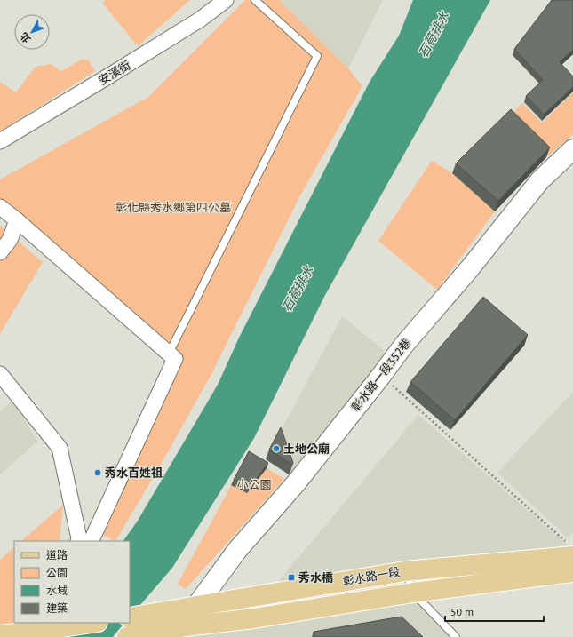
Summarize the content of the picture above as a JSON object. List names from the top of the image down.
{
  "streets": {
    "main road": ["彰水路一段"],
    "street": ["安溪街", "彰水路一段352巷"]
  },
  "crossings": [
    ["彰水路一段352巷", "彰水路一段"]
  ],
  "water": ["石筍排水"],
  "parks": ["彰化縣秀水鄉第四公墓", "小公園"],
  "places": {
    "other": ["土地公廟", "秀水百姓祖"],
    "transit": ["秀水橋"]
  },
  "legend": [
    "道路",
    "公園",
    "水域",
    "建築"
  ],
  "scale_bar": "50 m",
  "north": "bottom left"
}
